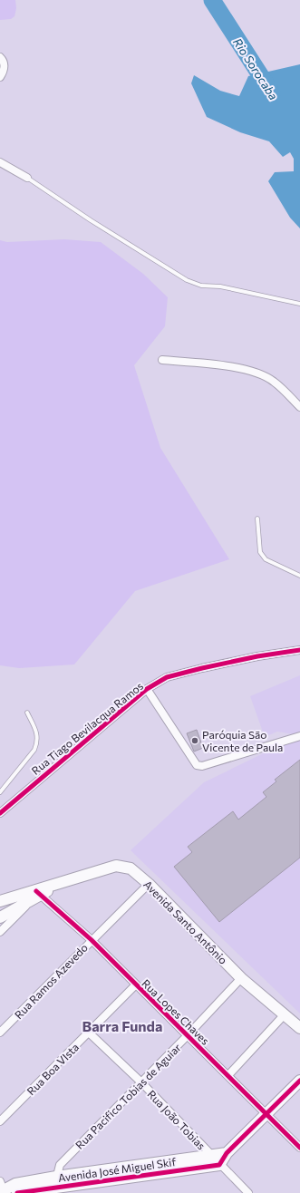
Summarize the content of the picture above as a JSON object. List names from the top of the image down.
{
  "streets": {
    "street": [
      "Rua Tiago Bevilacqua Ramos",
      "Avenida Santo Antônio",
      "Rua Ramos Azevedo",
      "Rua Lopes Chaves",
      "Rua Boa VIsta",
      "Rua Pacifico Tobias de Aguiar",
      "Rua João Tobias",
      "Avenida José Miguel Skif"
    ]
  },
  "crossings": [
    ["Avenida Santo Antônio", "Rua Ramos Azevedo"],
    ["Avenida Santo Antônio", "Rua Lopes Chaves"],
    ["Avenida Santo Antônio", "Rua Pacifico Tobias de Aguiar"],
    ["Rua Ramos Azevedo", "Rua Lopes Chaves"],
    ["Rua Lopes Chaves", "Rua Boa VIsta"],
    ["Rua Lopes Chaves", "Rua Pacifico Tobias de Aguiar"],
    ["Rua Boa VIsta", "Rua João Tobias"],
    ["Rua Pacifico Tobias de Aguiar", "Rua João Tobias"],
    ["Rua Pacifico Tobias de Aguiar", "Avenida José Miguel Skif"],
    ["Rua João Tobias", "Avenida José Miguel Skif"]
  ],
  "districts": ["Barra Funda"],
  "water": ["Rio Sorocaba"],
  "places": ["Paróquia São Vicente de Paula"]
}
